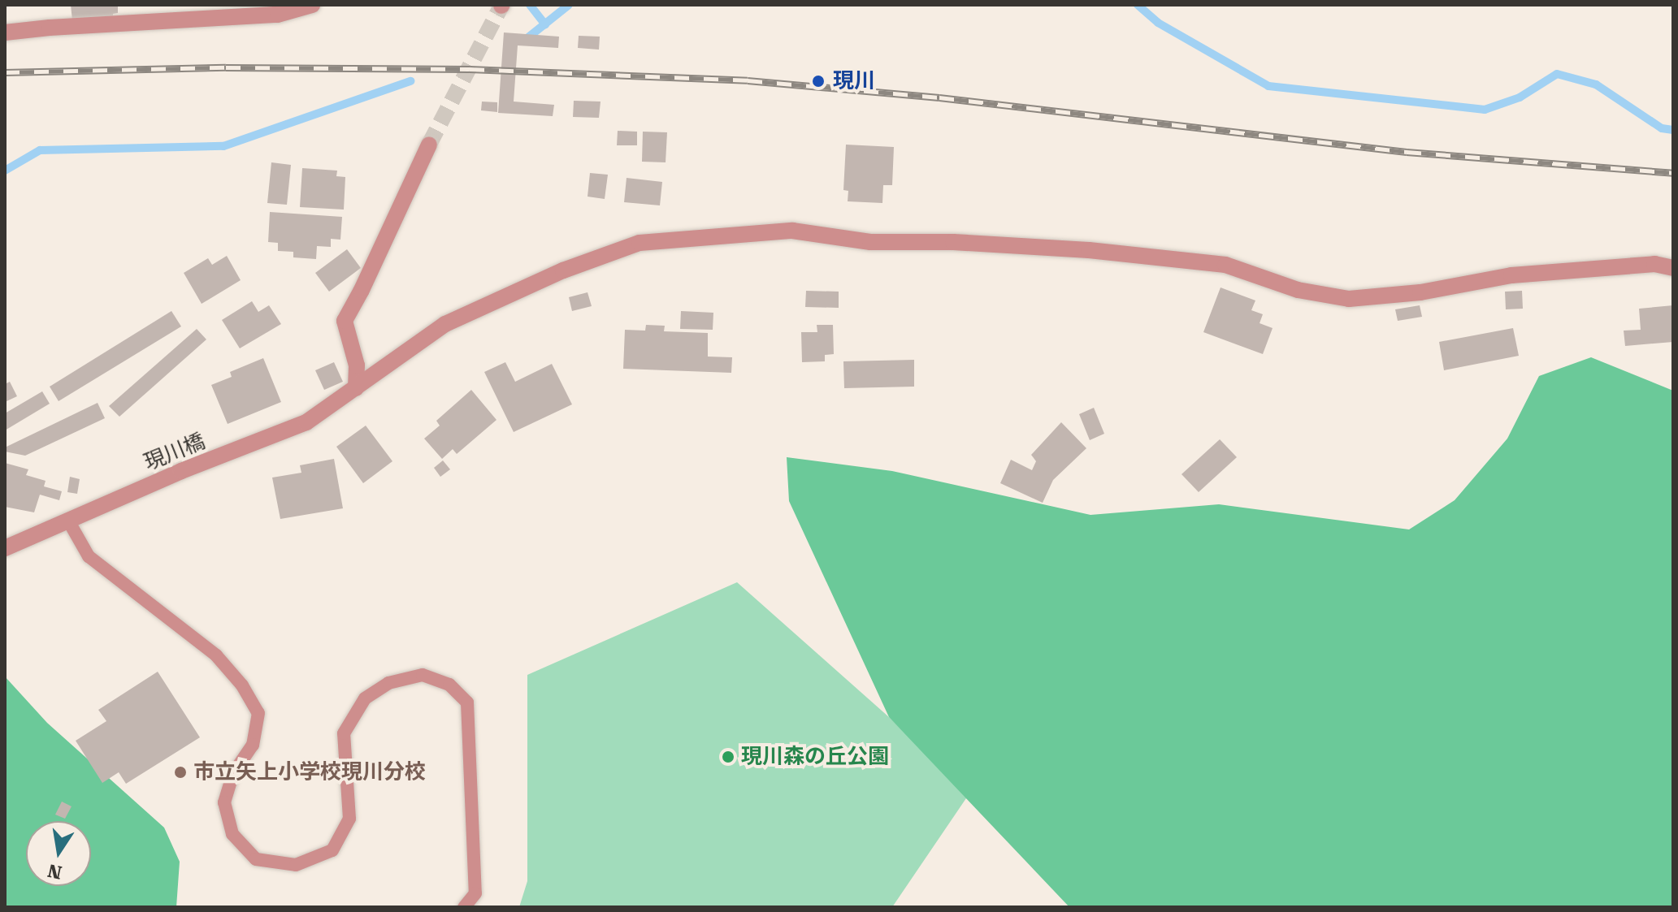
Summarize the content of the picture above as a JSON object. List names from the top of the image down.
{
  "streets": {
    "street": ["現川橋"]
  },
  "places": ["現川", "現川森の丘公園", "市立矢上小学校現川分校"],
  "north": "bottom"
}
